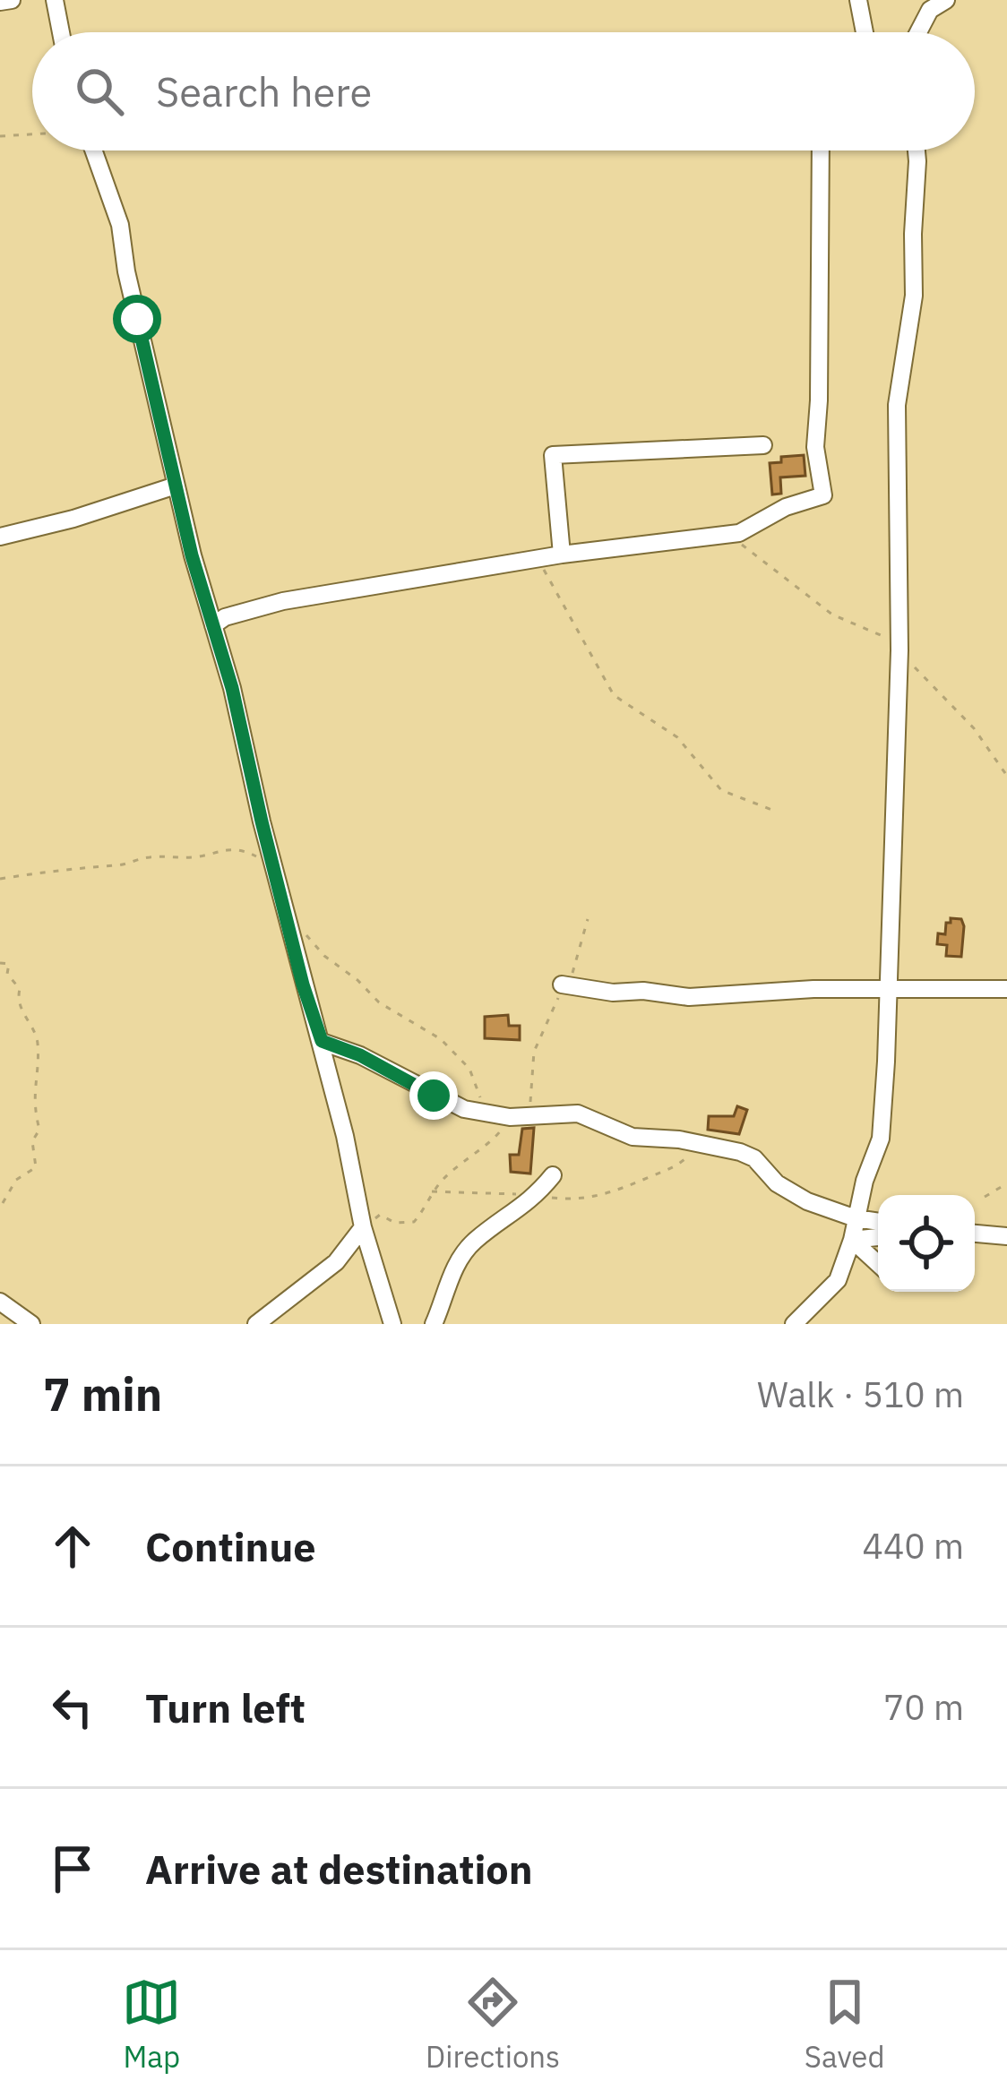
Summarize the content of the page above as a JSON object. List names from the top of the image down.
{
  "page": {
    "search": "Search here",
    "heading": ["7 min", "Walk · 510 m"],
    "list": [
      ["Continue", "440 m"],
      ["Turn left", "70 m"],
      "Arrive at destination"
    ],
    "nav": ["Map", "Directions", "Saved"]
  }
}
